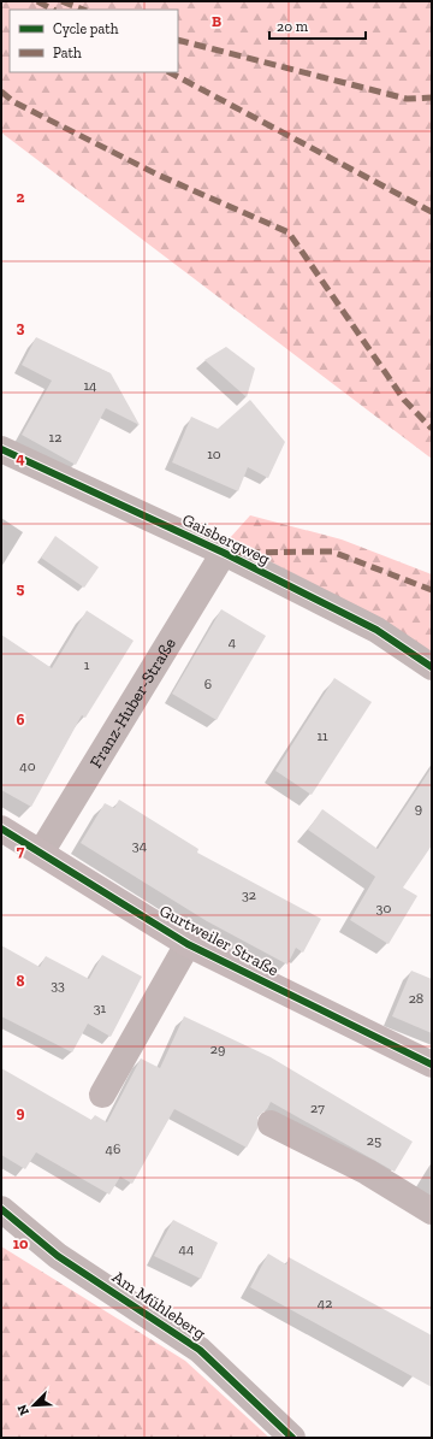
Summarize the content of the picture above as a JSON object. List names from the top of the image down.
{
  "streets": {
    "main road": ["Gurtweiler Straße"],
    "street": ["Gaisbergweg", "Franz-Huber-Straße", "Am Mühleberg"]
  },
  "crossings": [
    ["Gaisbergweg", "Franz-Huber-Straße"],
    ["Franz-Huber-Straße", "Gurtweiler Straße"]
  ],
  "house_numbers": [
    "14",
    "12",
    "10",
    "4",
    "1",
    "6",
    "11",
    "40",
    "9",
    "34",
    "32",
    "30",
    "33",
    "28",
    "31",
    "29",
    "27",
    "25",
    "46",
    "44",
    "42"
  ],
  "legend": ["Cycle path", "Path"],
  "scale_bar": "20 m",
  "north": "bottom left",
  "grid": {
    "columns": ["B"],
    "rows": [
      "2",
      "3",
      "4",
      "5",
      "6",
      "7",
      "8",
      "9",
      "10"
    ]
  }
}
